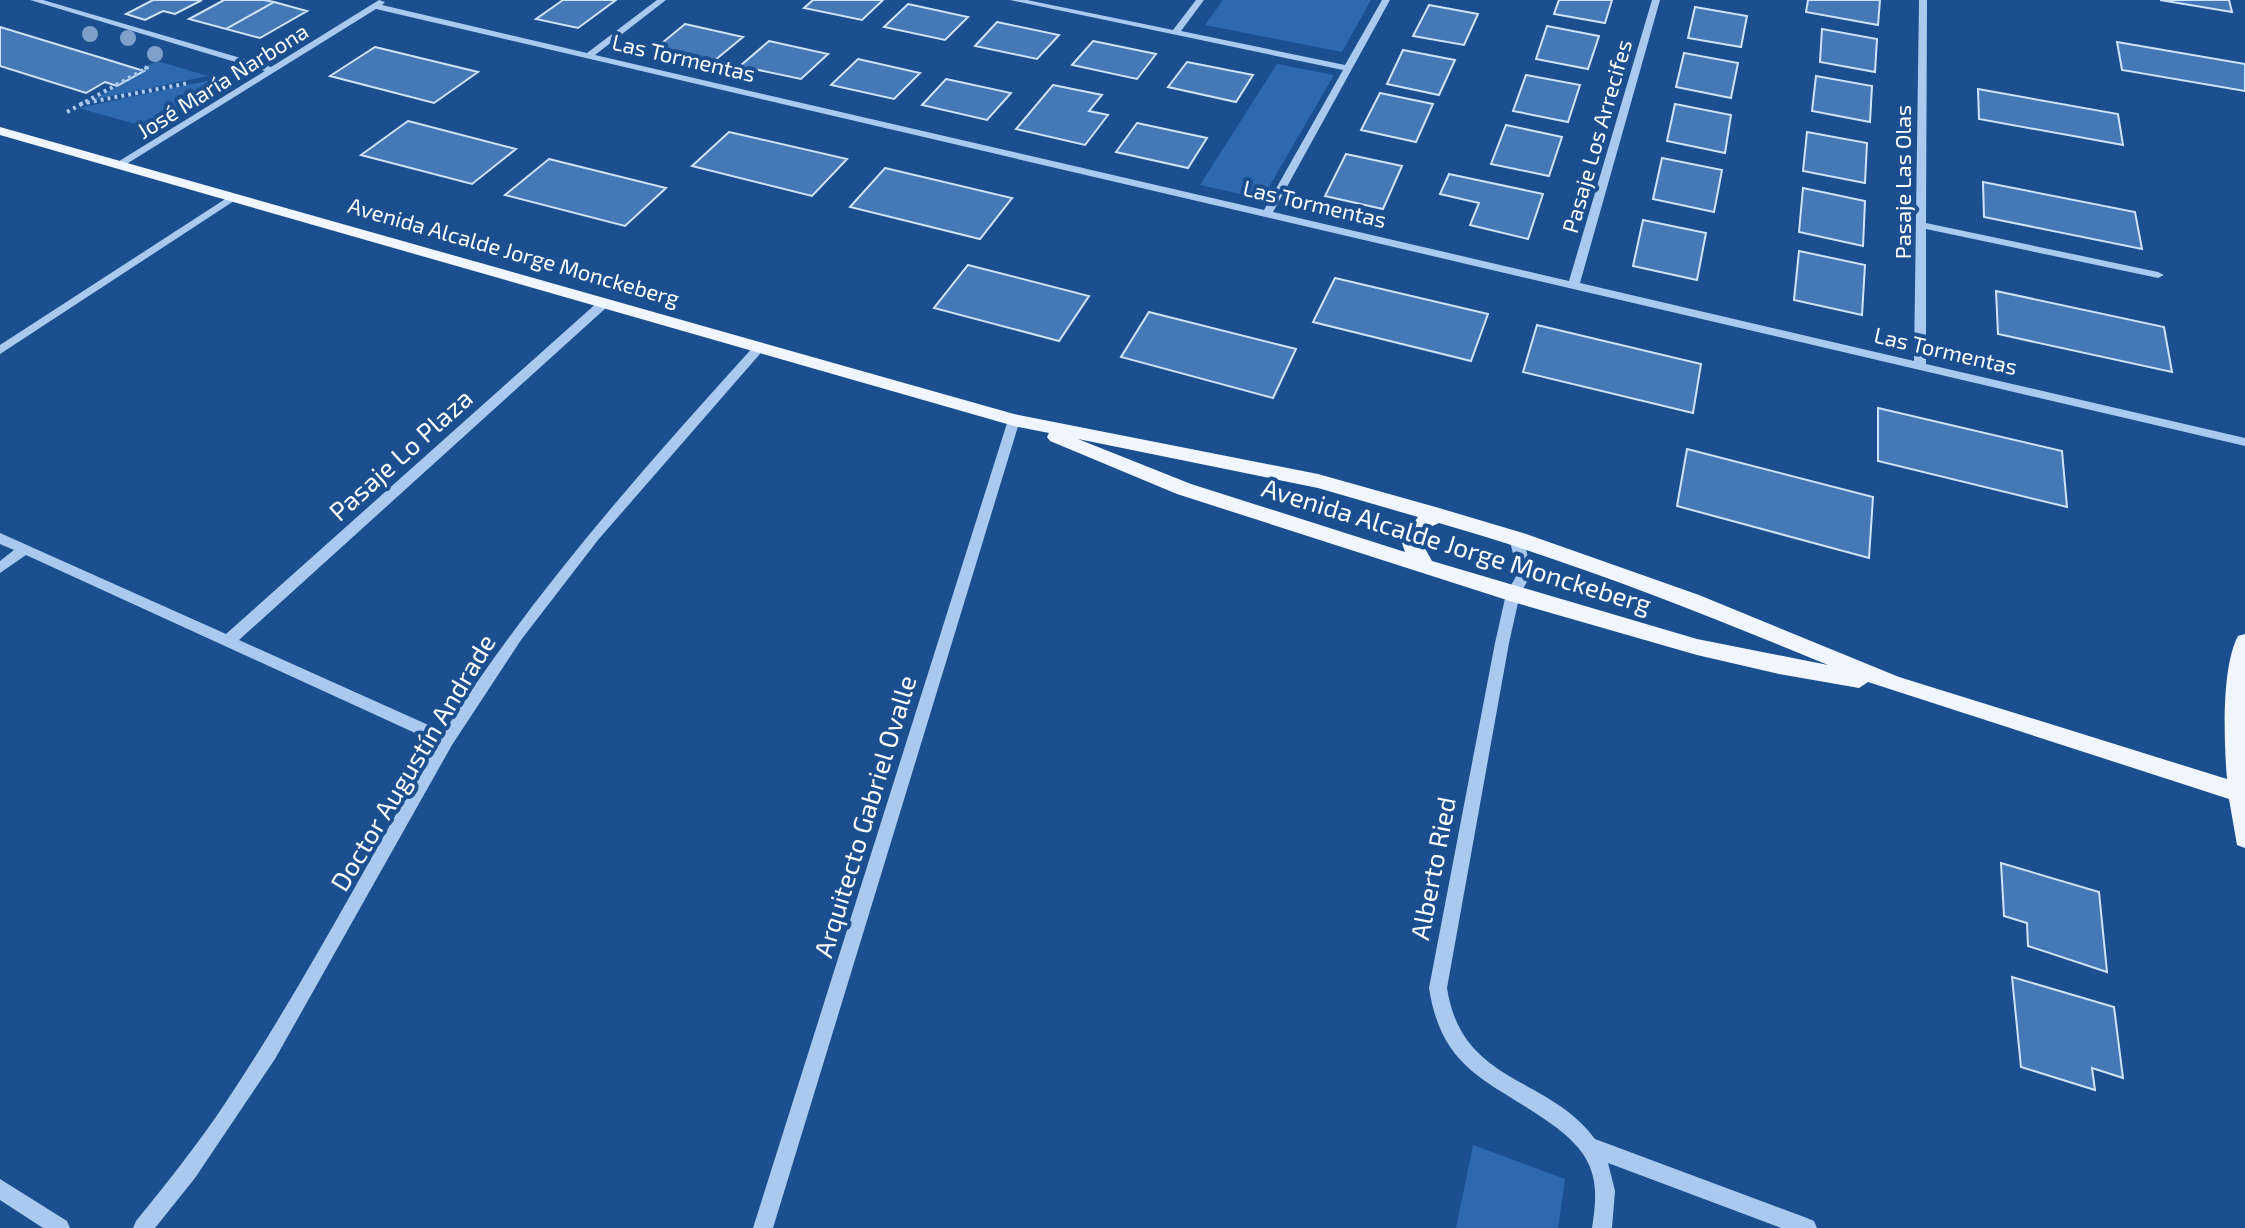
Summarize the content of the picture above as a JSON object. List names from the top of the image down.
{
  "streets": {
    "main road": ["Avenida Alcalde Jorge Monckeberg"],
    "street": [
      "Las Tormentas",
      "José María Narbona",
      "Pasaje Los Arrecifes",
      "Pasaje Las Olas",
      "Pasaje Lo Plaza",
      "Doctor Augustín Andrade",
      "Arquitecto Gabriel Ovalle",
      "Alberto Ried"
    ]
  },
  "crossings": [
    ["Las Tormentas", "José María Narbona"],
    ["Las Tormentas", "Pasaje Los Arrecifes"],
    ["Las Tormentas", "Pasaje Las Olas"],
    ["José María Narbona", "Avenida Alcalde Jorge Monckeberg"],
    ["Avenida Alcalde Jorge Monckeberg", "Pasaje Lo Plaza"],
    ["Avenida Alcalde Jorge Monckeberg", "Doctor Augustín Andrade"],
    ["Avenida Alcalde Jorge Monckeberg", "Arquitecto Gabriel Ovalle"],
    ["Avenida Alcalde Jorge Monckeberg", "Alberto Ried"]
  ]
}
